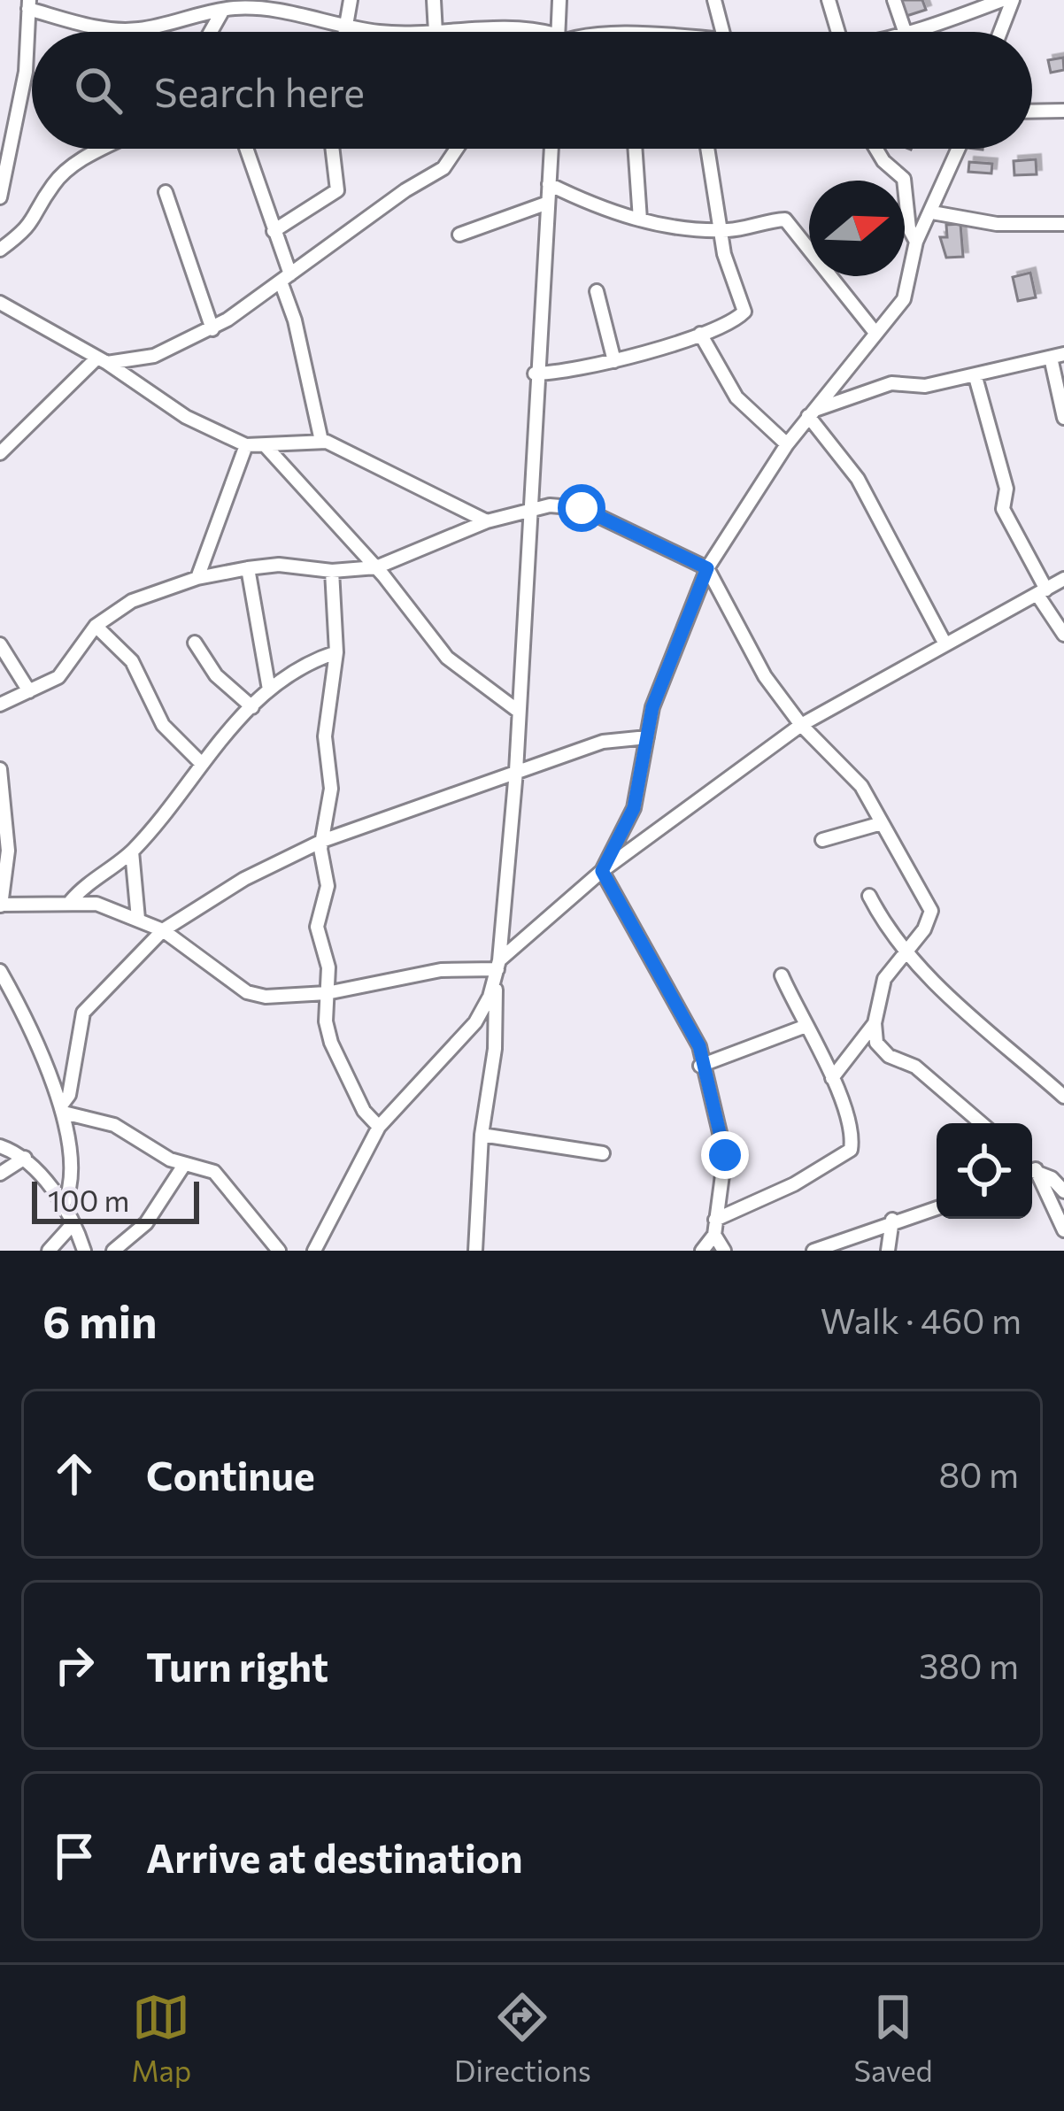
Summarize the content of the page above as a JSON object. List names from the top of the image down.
{
  "scale_bar": "100 m",
  "north": "right",
  "page": {
    "search": "Search here",
    "scale": "100 m",
    "heading": ["6 min", "Walk · 460 m"],
    "list": [
      ["Continue", "80 m"],
      ["Turn right", "380 m"],
      "Arrive at destination"
    ],
    "nav": ["Map", "Directions", "Saved"]
  }
}
